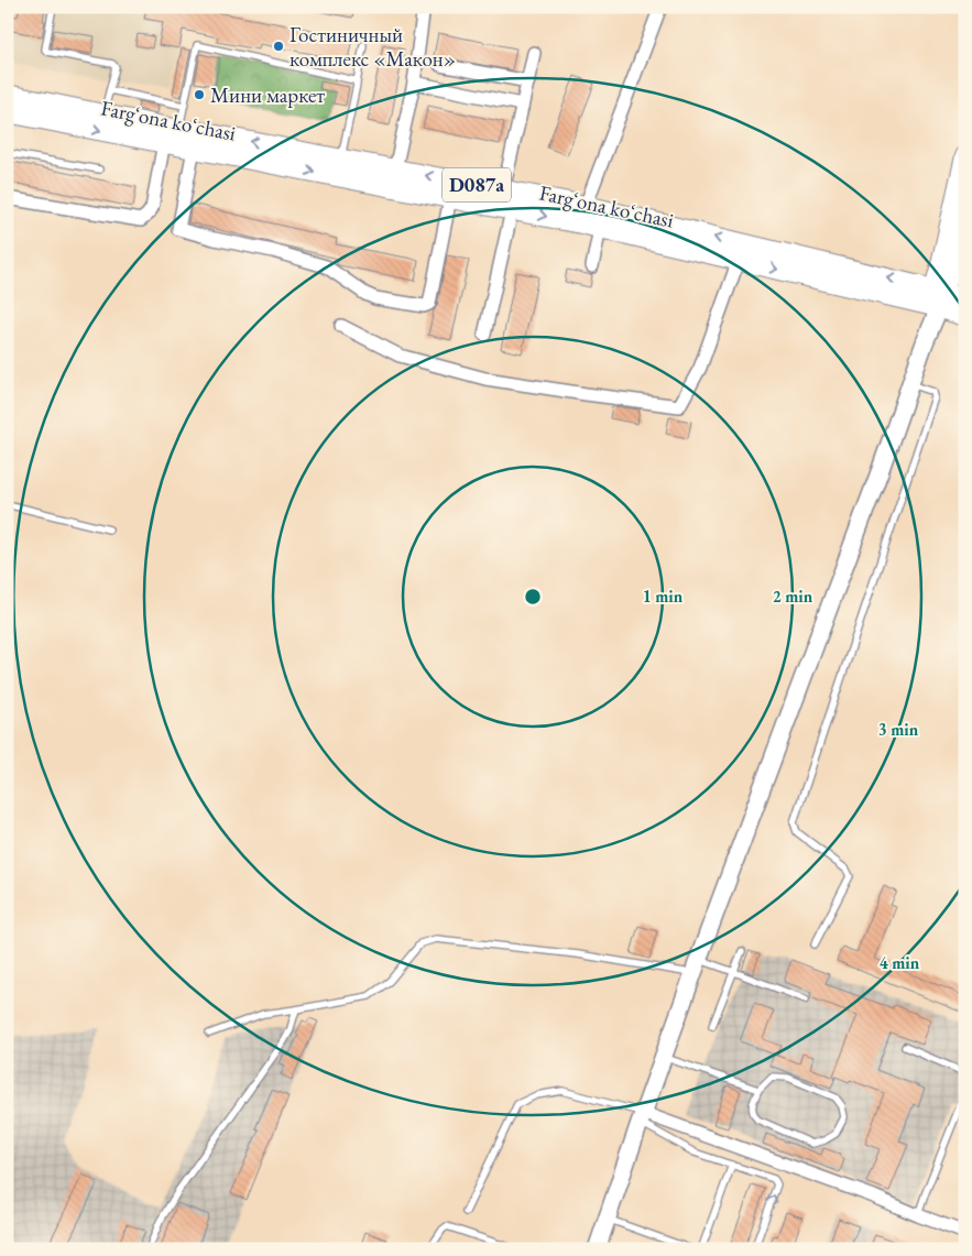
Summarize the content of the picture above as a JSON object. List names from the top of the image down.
{
  "streets": {
    "main road": ["Fargʻona koʻchasi", "D087a"]
  },
  "places": ["Гостиничный комплекс «Макон»", "Мини маркет"],
  "rings": [
    "1 min",
    "2 min",
    "3 min",
    "4 min"
  ]
}
